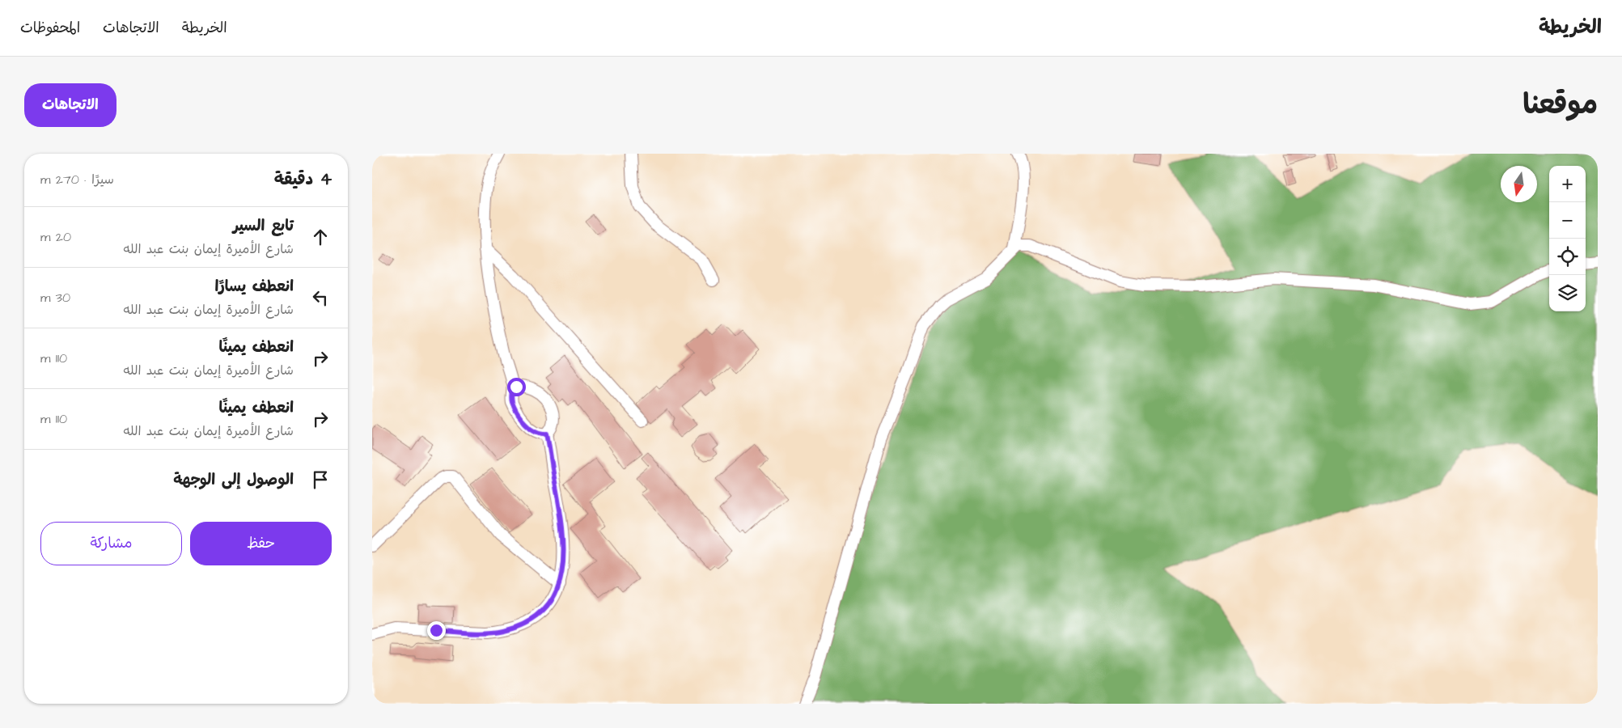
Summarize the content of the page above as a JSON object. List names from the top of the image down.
{
  "north": "bottom",
  "page": {
    "header": "الخريطة",
    "nav": ["الخريطة", "الاتجاهات", "المحفوظات"],
    "title": "موقعنا",
    "buttons": [
      "الاتجاهات",
      ["حفظ", "مشاركة"]
    ],
    "heading": ["4 دقيقة", "سيرًا · 270 m"],
    "map_buttons": ["+", "−"],
    "list": [
      ["تابع السير", "شارع الأميرة إيمان بنت عبد الله", "20 m"],
      ["انعطف يسارًا", "شارع الأميرة إيمان بنت عبد الله", "30 m"],
      ["انعطف يمينًا", "شارع الأميرة إيمان بنت عبد الله", "110 m"],
      ["انعطف يمينًا", "شارع الأميرة إيمان بنت عبد الله", "110 m"],
      "الوصول إلى الوجهة"
    ]
  }
}
